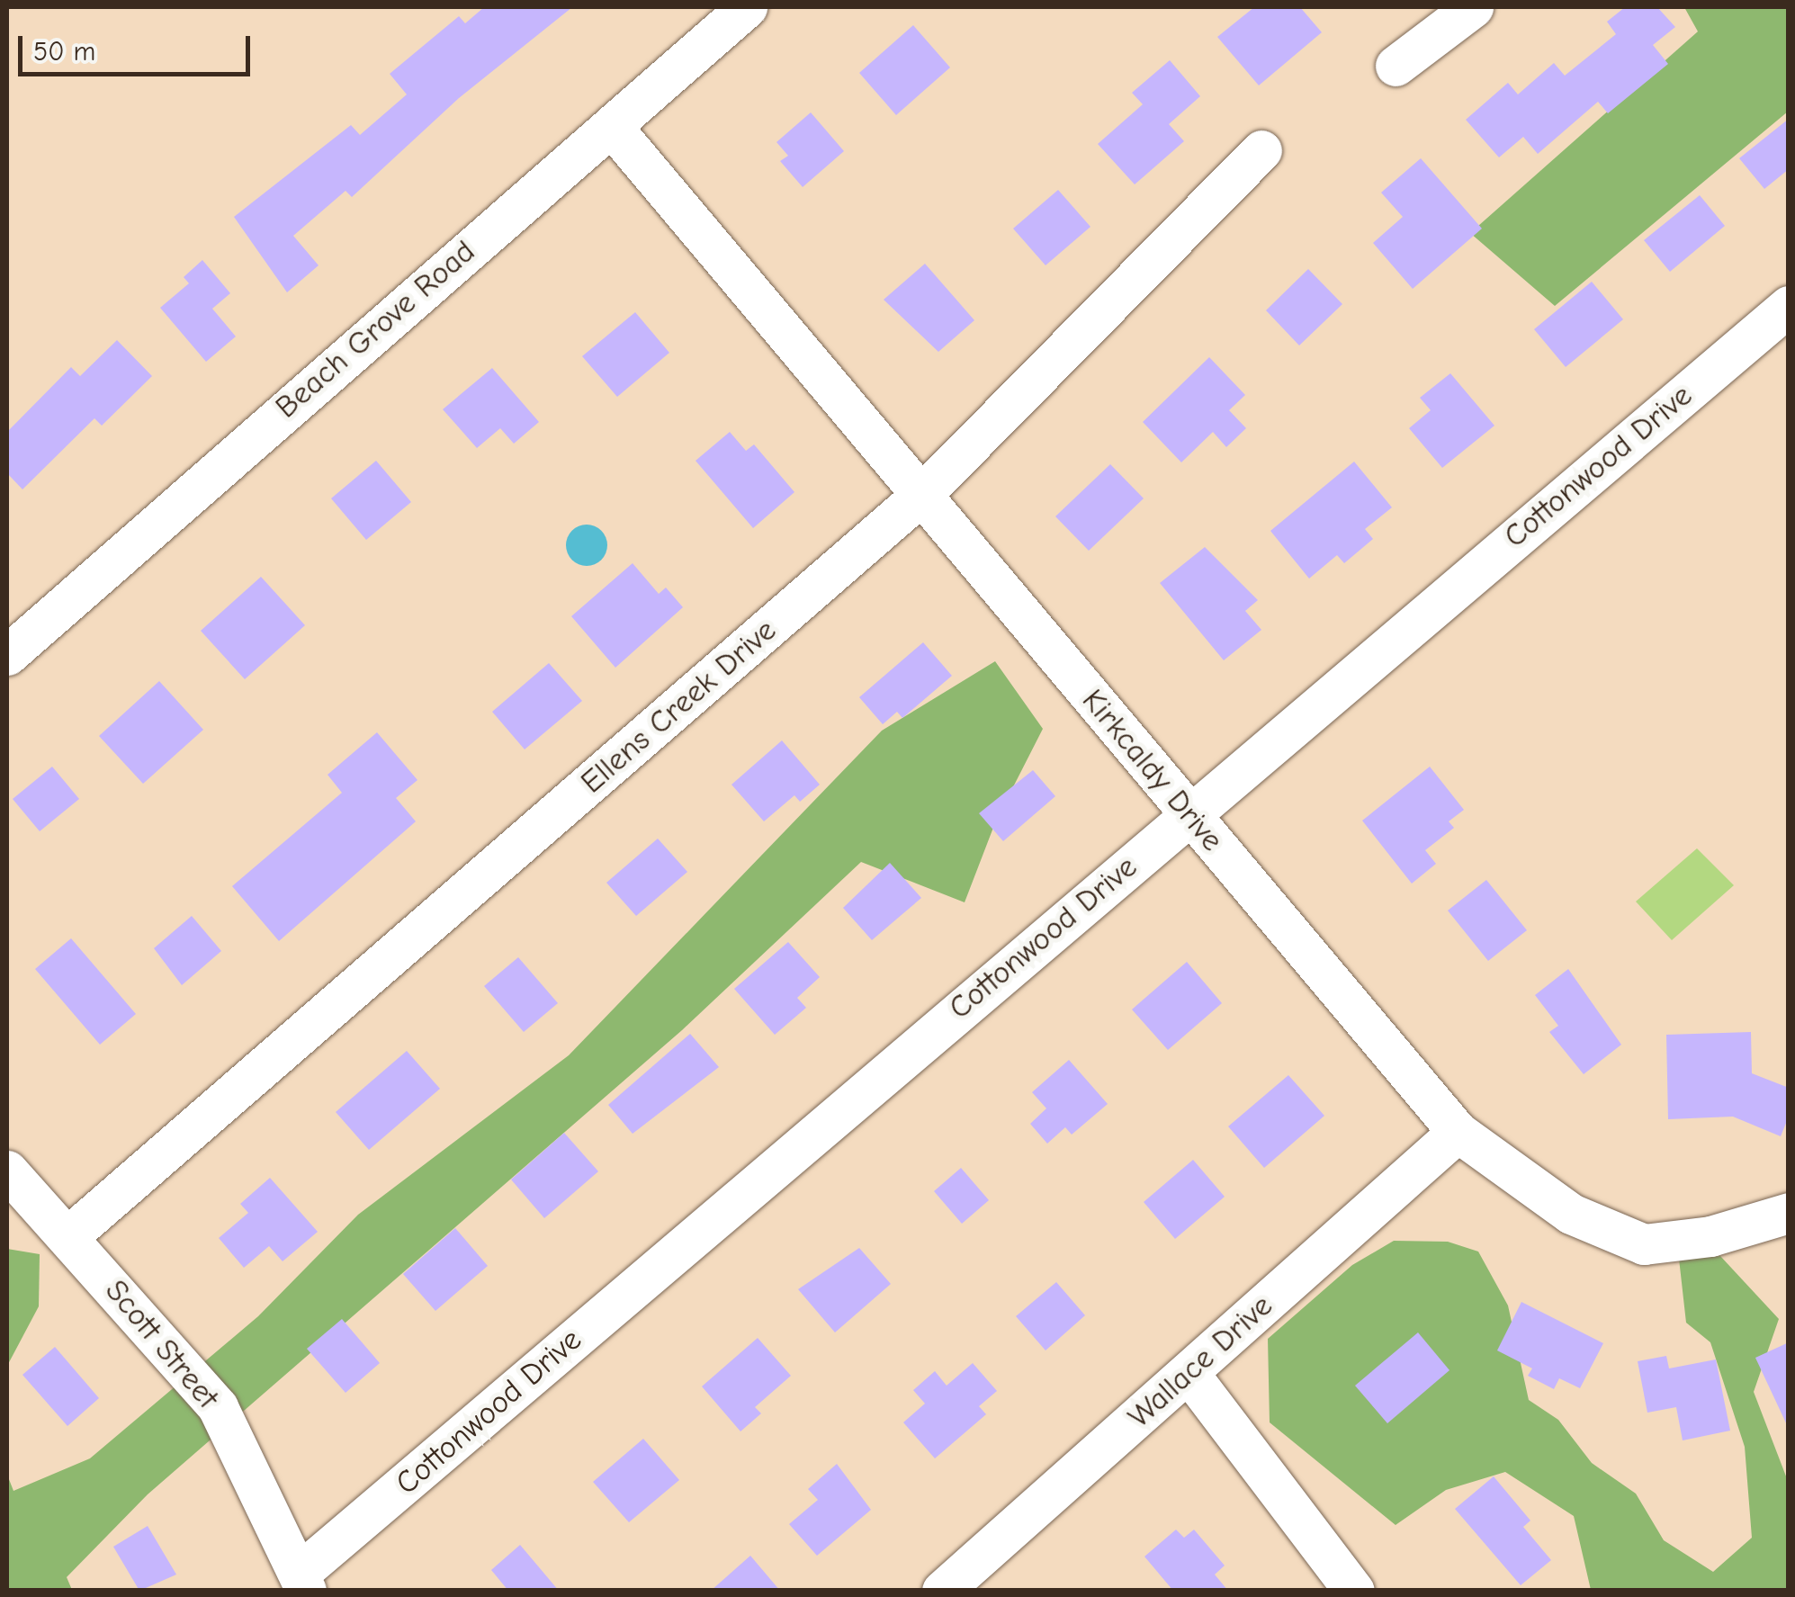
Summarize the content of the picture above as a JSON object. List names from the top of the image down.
{
  "streets": {
    "street": [
      "Beach Grove Road",
      "Cottonwood Drive",
      "Ellens Creek Drive",
      "Kirkcaldy Drive",
      "Scott Street",
      "Wallace Drive"
    ]
  },
  "crossings": [
    ["Beach Grove Road", "Kirkcaldy Drive"],
    ["Cottonwood Drive", "Kirkcaldy Drive"],
    ["Cottonwood Drive", "Scott Street"],
    ["Ellens Creek Drive", "Kirkcaldy Drive"],
    ["Ellens Creek Drive", "Scott Street"],
    ["Kirkcaldy Drive", "Wallace Drive"]
  ],
  "scale_bar": "50 m"
}
